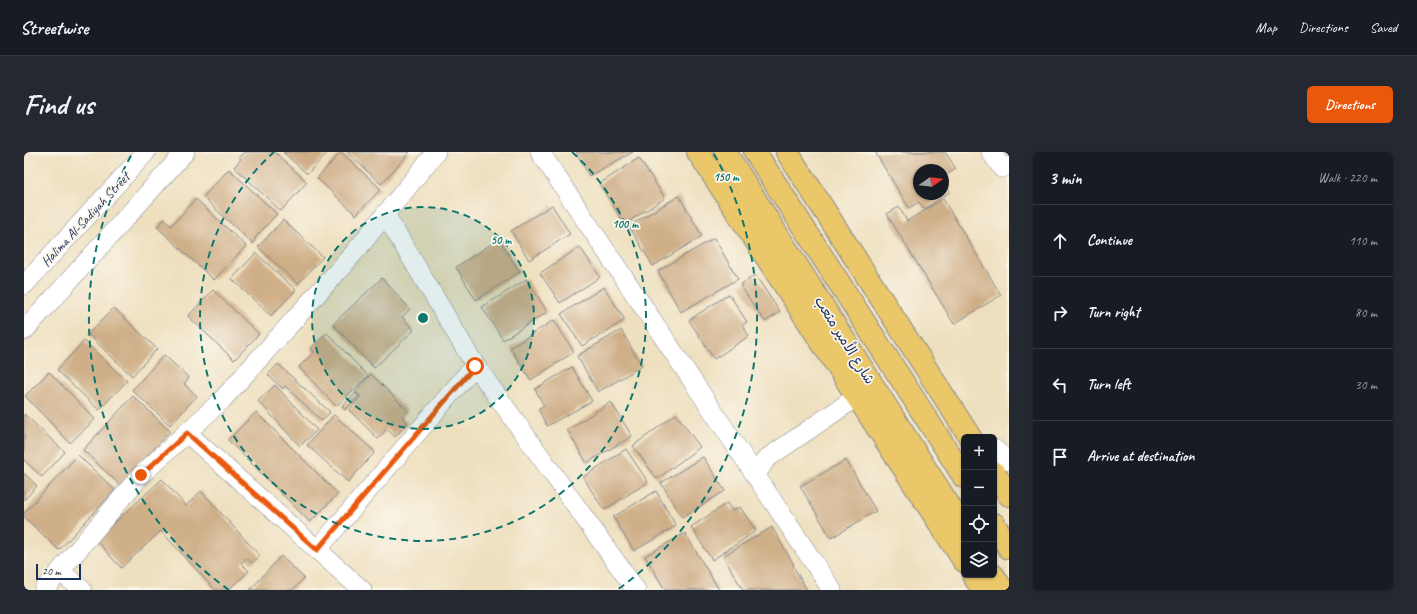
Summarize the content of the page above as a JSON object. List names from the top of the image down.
{
  "streets": {
    "main road": ["شارع الأمير متعب"],
    "street": ["Halima Al-Sadiyah Street"]
  },
  "scale_bar": "20 m",
  "north": "right",
  "page": {
    "header": "Streetwise",
    "nav": ["Map", "Directions", "Saved"],
    "buttons": "Directions",
    "title": "Find us",
    "heading": ["3 min", "Walk · 220 m"],
    "list": [
      ["Continue", "110 m"],
      ["Turn right", "80 m"],
      ["Turn left", "30 m"],
      "Arrive at destination"
    ],
    "map_buttons": ["+", "−"],
    "scale": "20 m"
  },
  "rings": ["150 m", "100 m", "50 m"]
}
